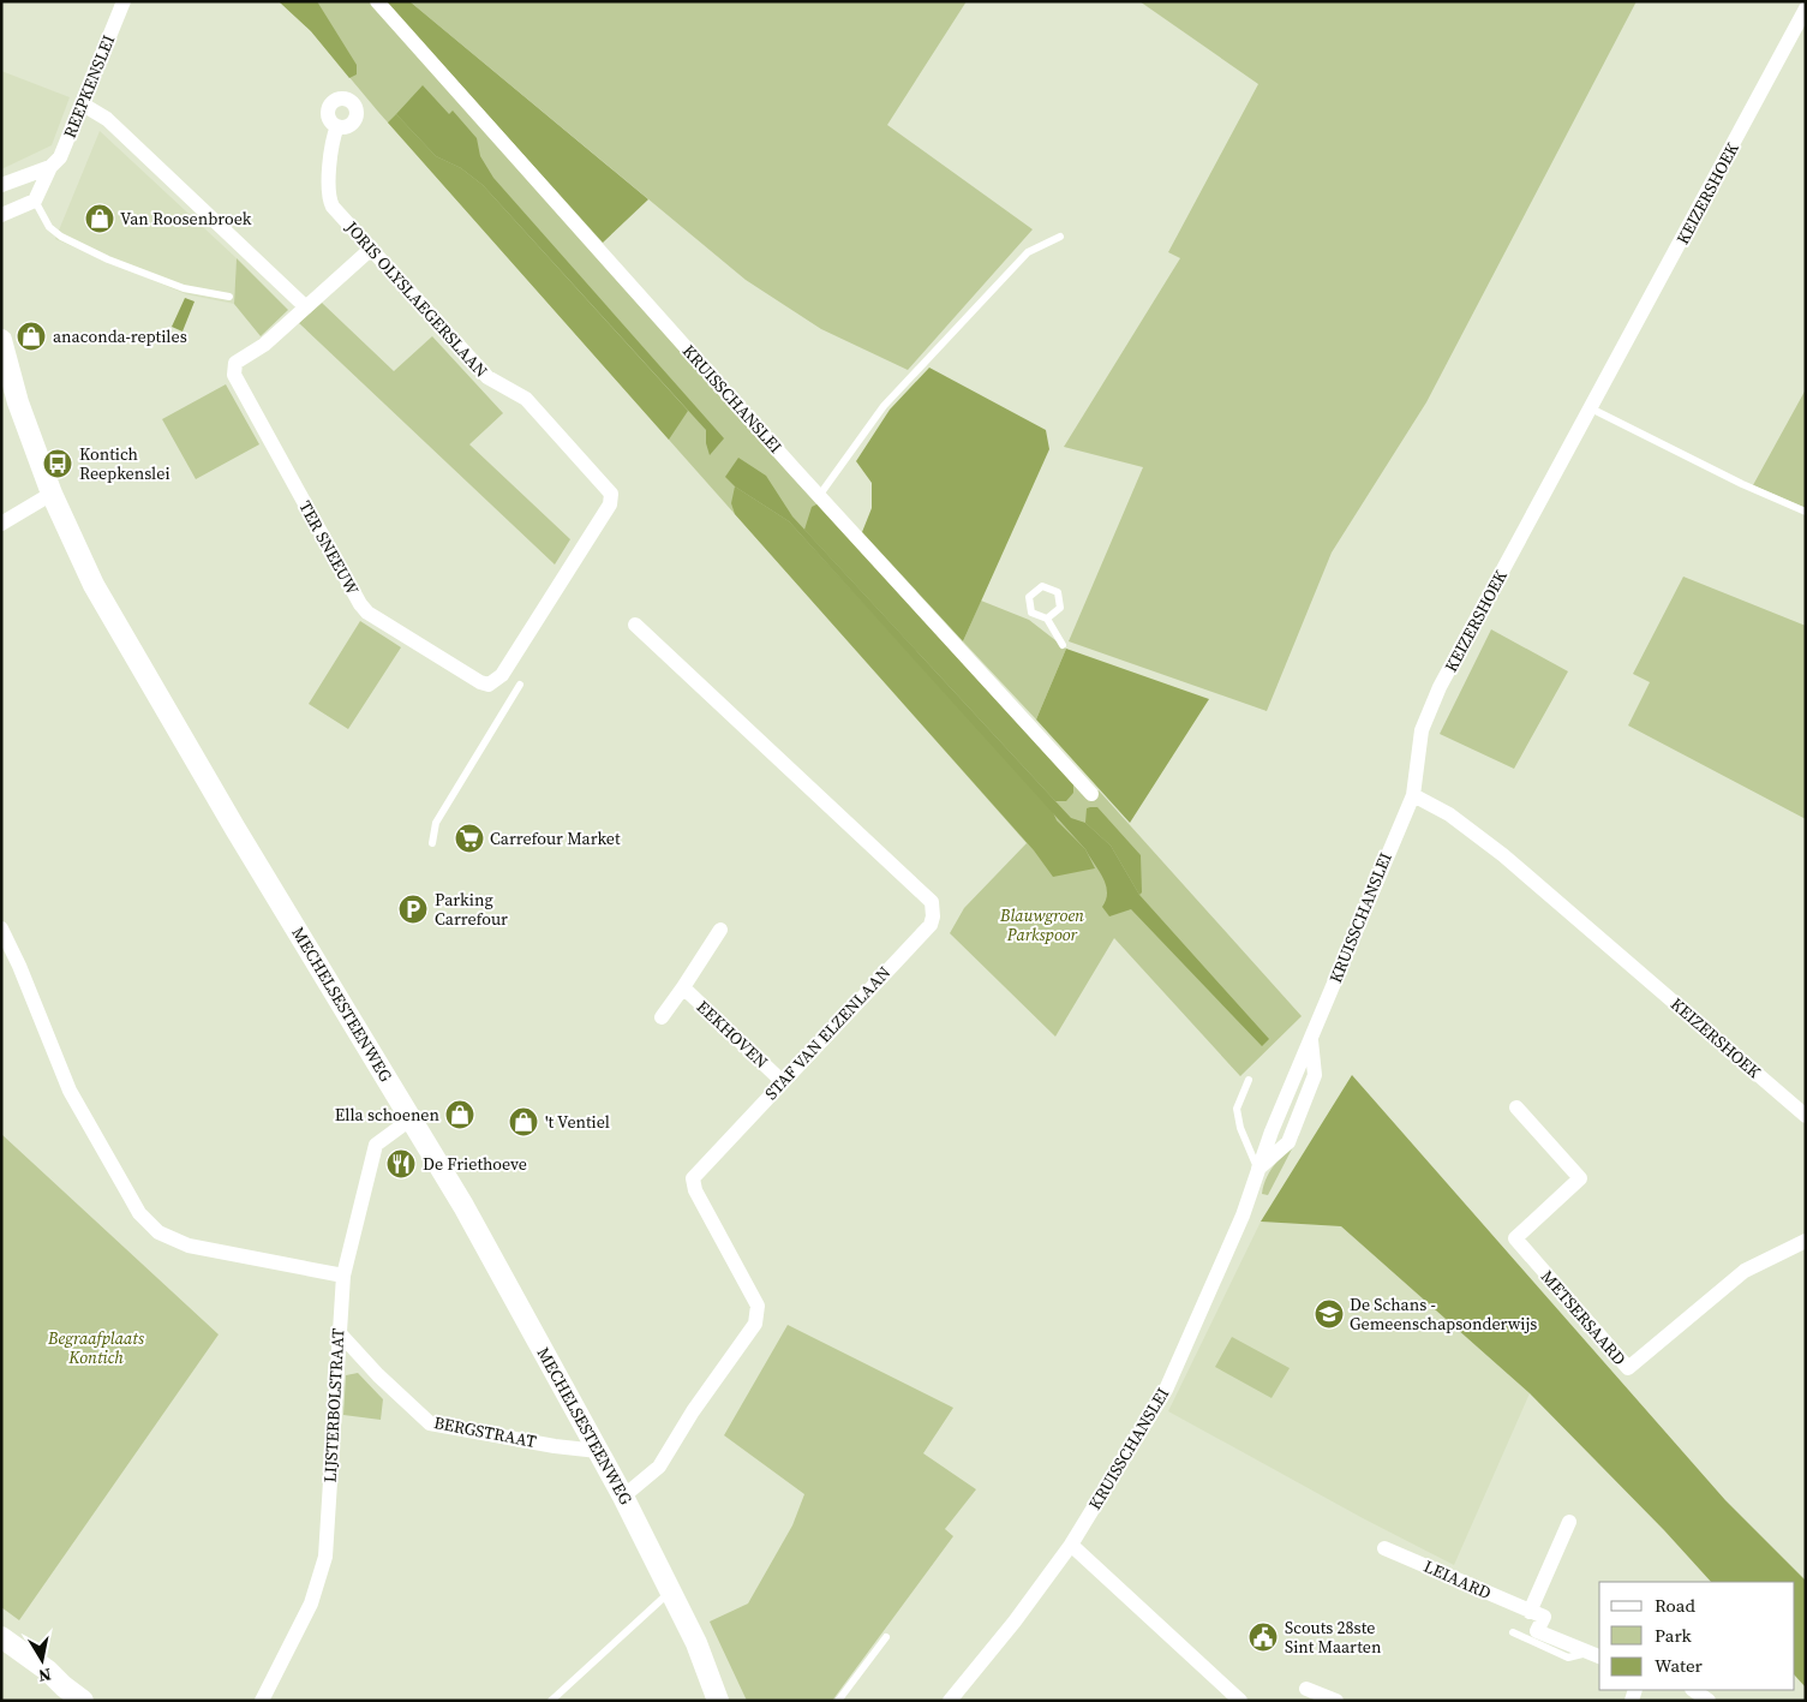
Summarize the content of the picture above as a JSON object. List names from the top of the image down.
{
  "streets": {
    "street": [
      "REEPKENSLEI",
      "KEIZERSHOEK",
      "JORIS OLYSLAEGERSLAAN",
      "KRUISSCHANSLEI",
      "TER SNEEUW",
      "MECHELSESTEENWEG",
      "STAF VAN ELZENLAAN",
      "EEKHOVEN",
      "METSERSAARD",
      "LIJSTERBOLSTRAAT",
      "BERGSTRAAT",
      "LEIAARD"
    ]
  },
  "crossings": [
    ["KEIZERSHOEK", "KRUISSCHANSLEI"],
    ["JORIS OLYSLAEGERSLAAN", "TER SNEEUW"],
    ["MECHELSESTEENWEG", "STAF VAN ELZENLAAN"],
    ["MECHELSESTEENWEG", "LIJSTERBOLSTRAAT"],
    ["MECHELSESTEENWEG", "BERGSTRAAT"],
    ["STAF VAN ELZENLAAN", "EEKHOVEN"],
    ["LIJSTERBOLSTRAAT", "BERGSTRAAT"]
  ],
  "parks": ["Blauwgroen Parkspoor", "Begraafplaats Kontich"],
  "places": {
    "shop": [
      "Van Roosenbroek",
      "anaconda-reptiles",
      "Ella schoenen",
      "'t Ventiel"
    ],
    "bus stop": ["Kontich Reepkenslei"],
    "supermarket": ["Carrefour Market"],
    "parking": ["Parking Carrefour"],
    "restaurant": ["De Friethoeve"],
    "school or university": ["De Schans - Gemeenschapsonderwijs"],
    "public building": ["Scouts 28ste Sint Maarten"]
  },
  "legend": ["Road", "Park", "Water"],
  "north": "bottom"
}
